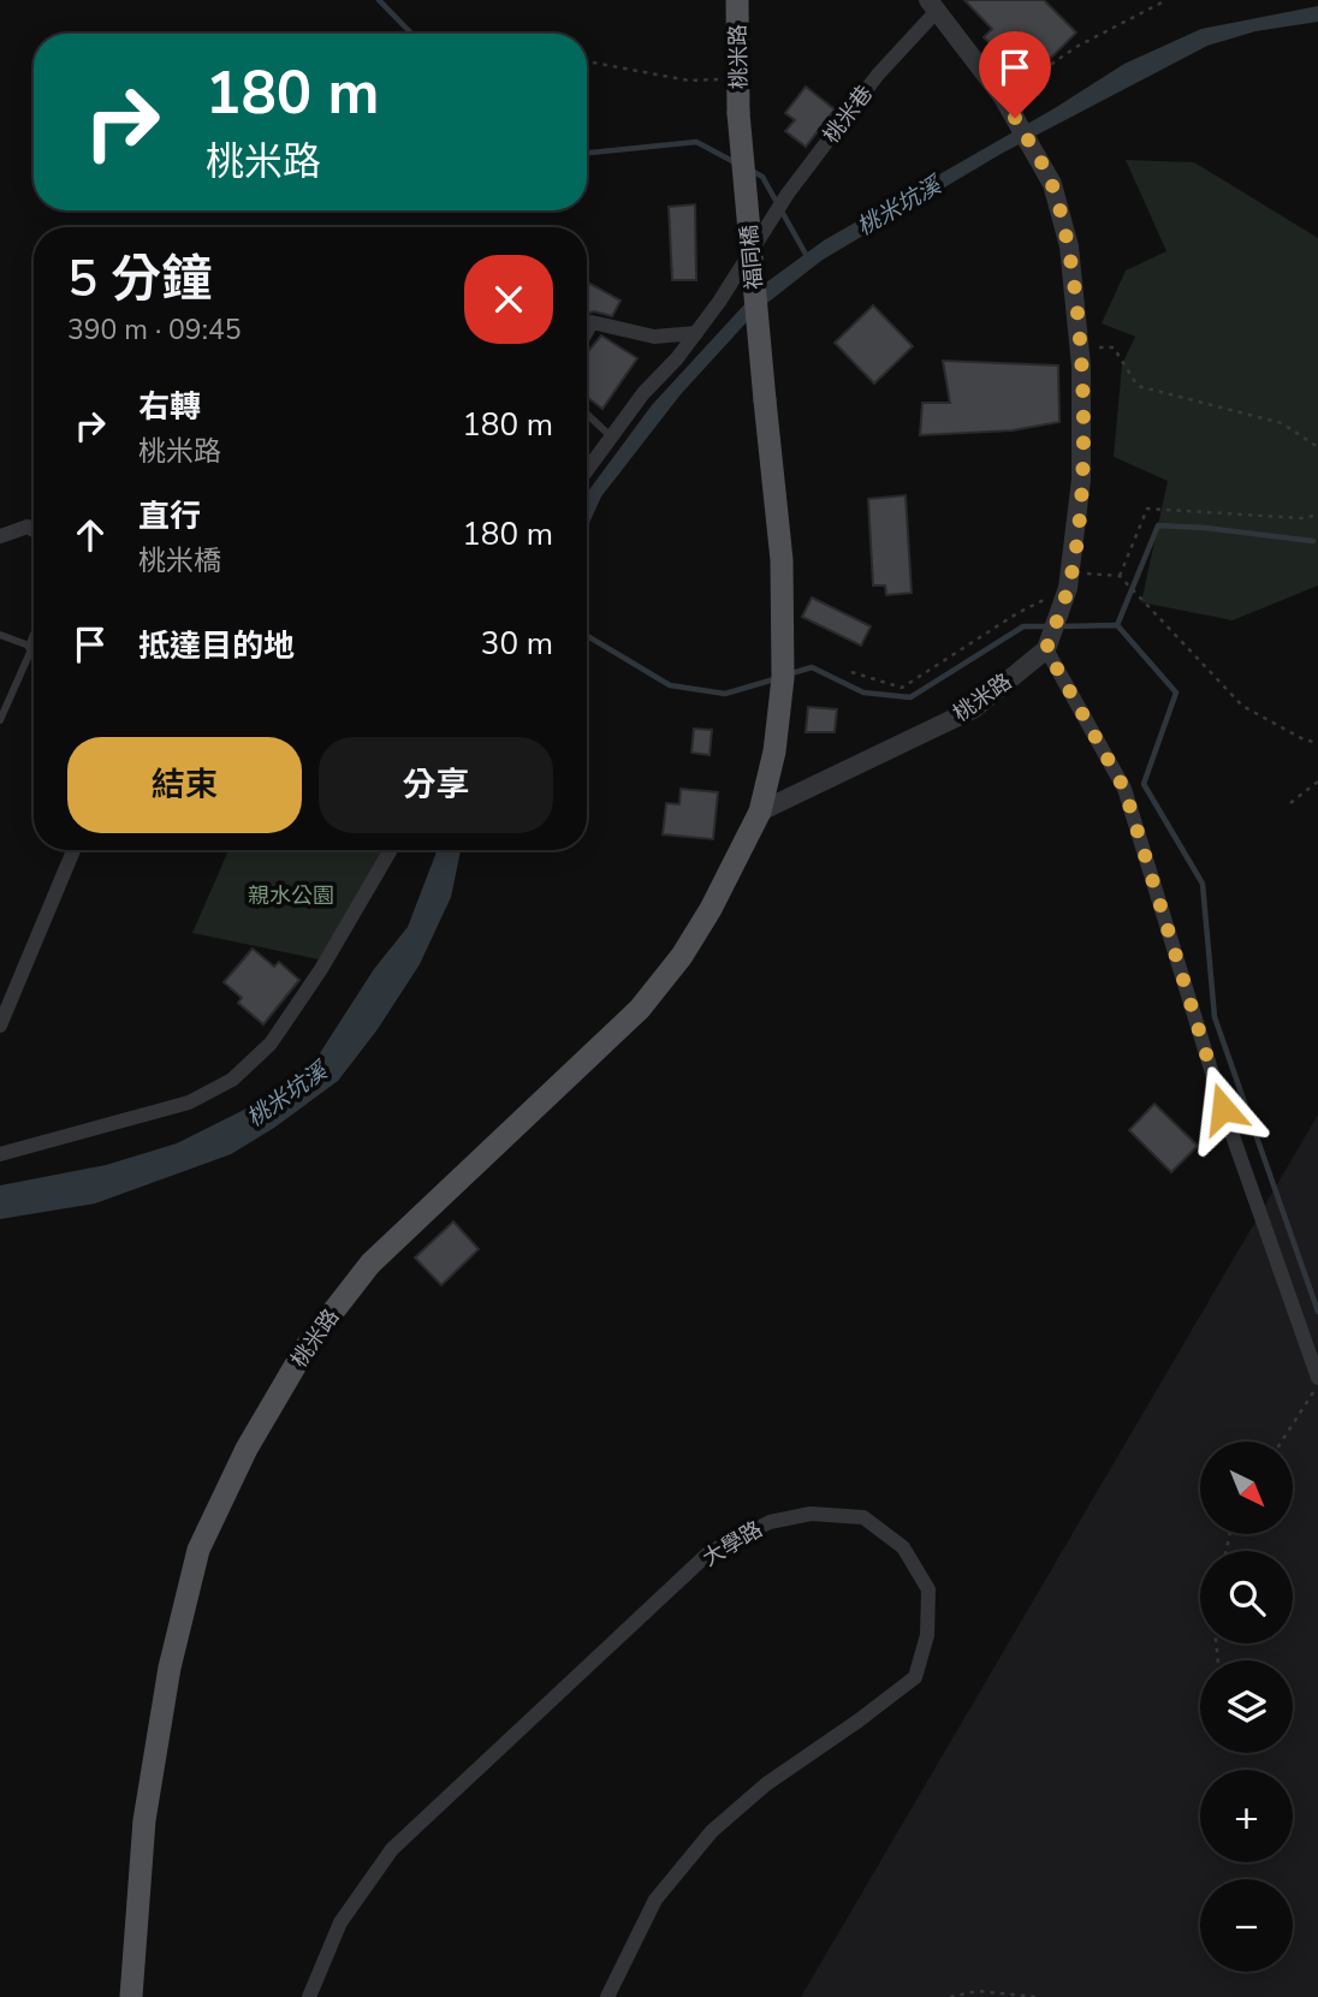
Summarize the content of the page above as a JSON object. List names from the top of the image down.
{
  "streets": {
    "main road": ["桃米路", "福同橋"],
    "street": ["桃米巷", "大學路"]
  },
  "crossings": [
    ["桃米路", "福同橋"]
  ],
  "water": ["桃米坑溪"],
  "parks": ["親水公園"],
  "north": "bottom right",
  "page": {
    "turn": ["180 m", "桃米路"],
    "heading": ["5 分鐘", "390 m · 09:45"],
    "list": [
      {
        "name": "右轉",
        "note": "桃米路",
        "value": "180 m"
      },
      {
        "name": "直行",
        "note": "桃米橋",
        "value": "180 m"
      },
      {
        "name": "抵達目的地",
        "value": "30 m"
      }
    ],
    "buttons": ["結束", "分享"],
    "map_buttons": ["+", "−"]
  }
}
